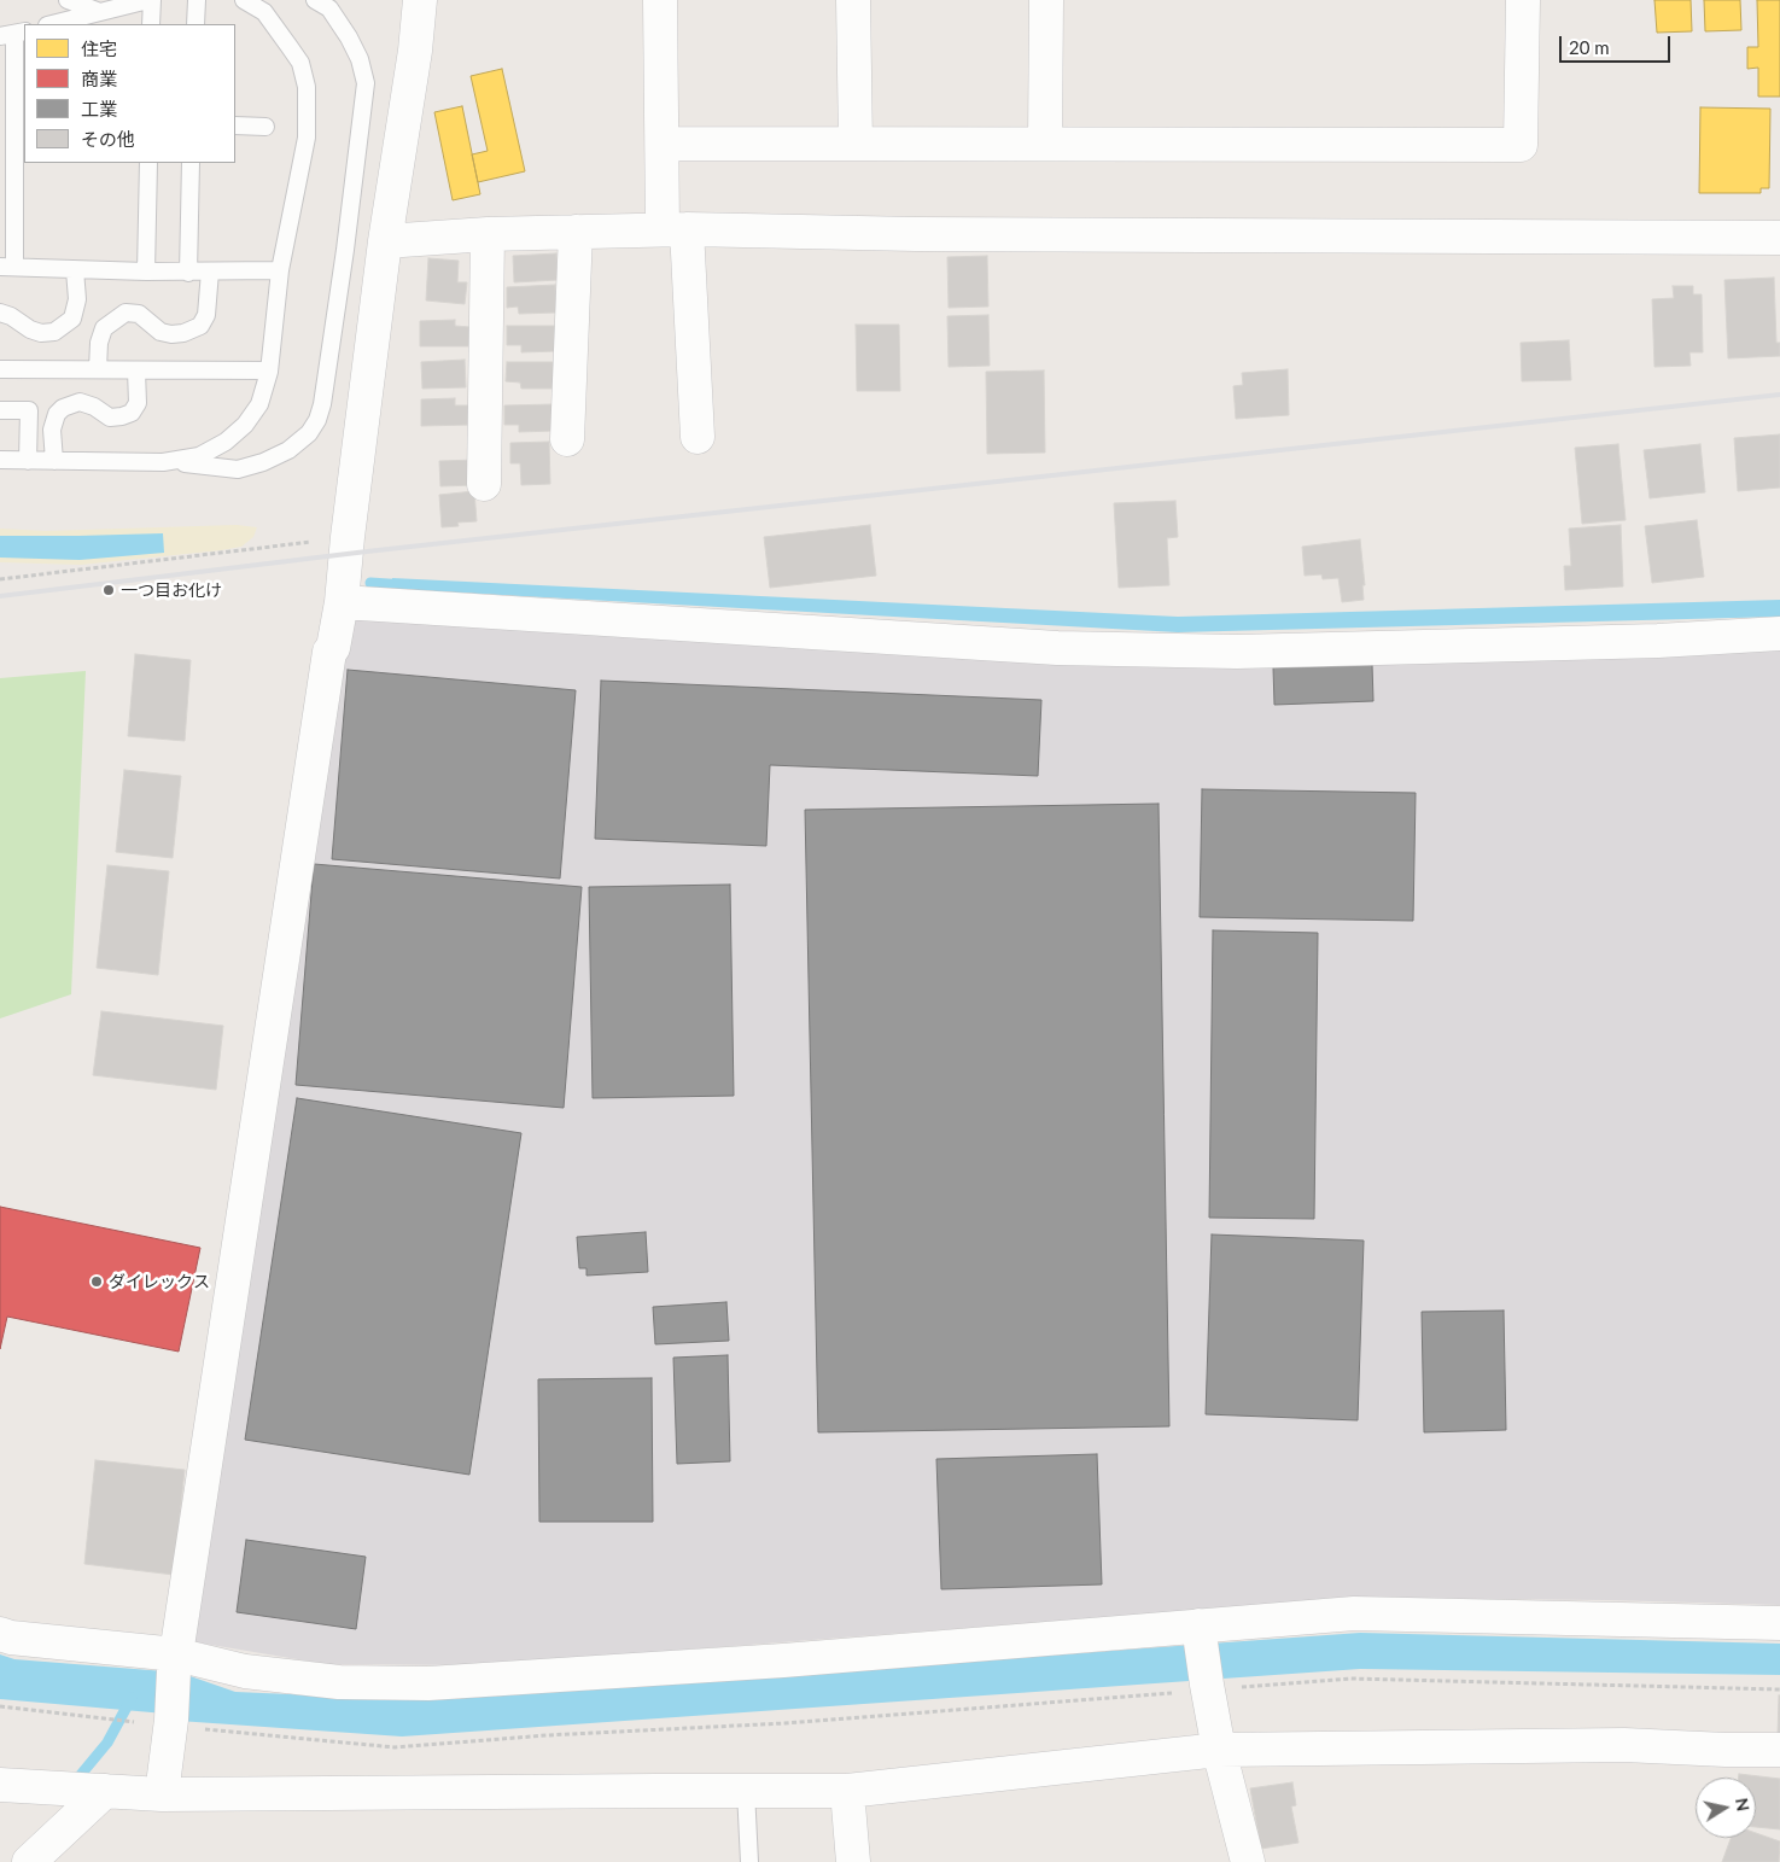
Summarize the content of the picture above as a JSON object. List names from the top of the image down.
{
  "places": ["一つ目お化け", "ダイレックス"],
  "legend": [
    "住宅",
    "商業",
    "工業",
    "その他"
  ],
  "scale_bar": "20 m",
  "north": "right"
}
